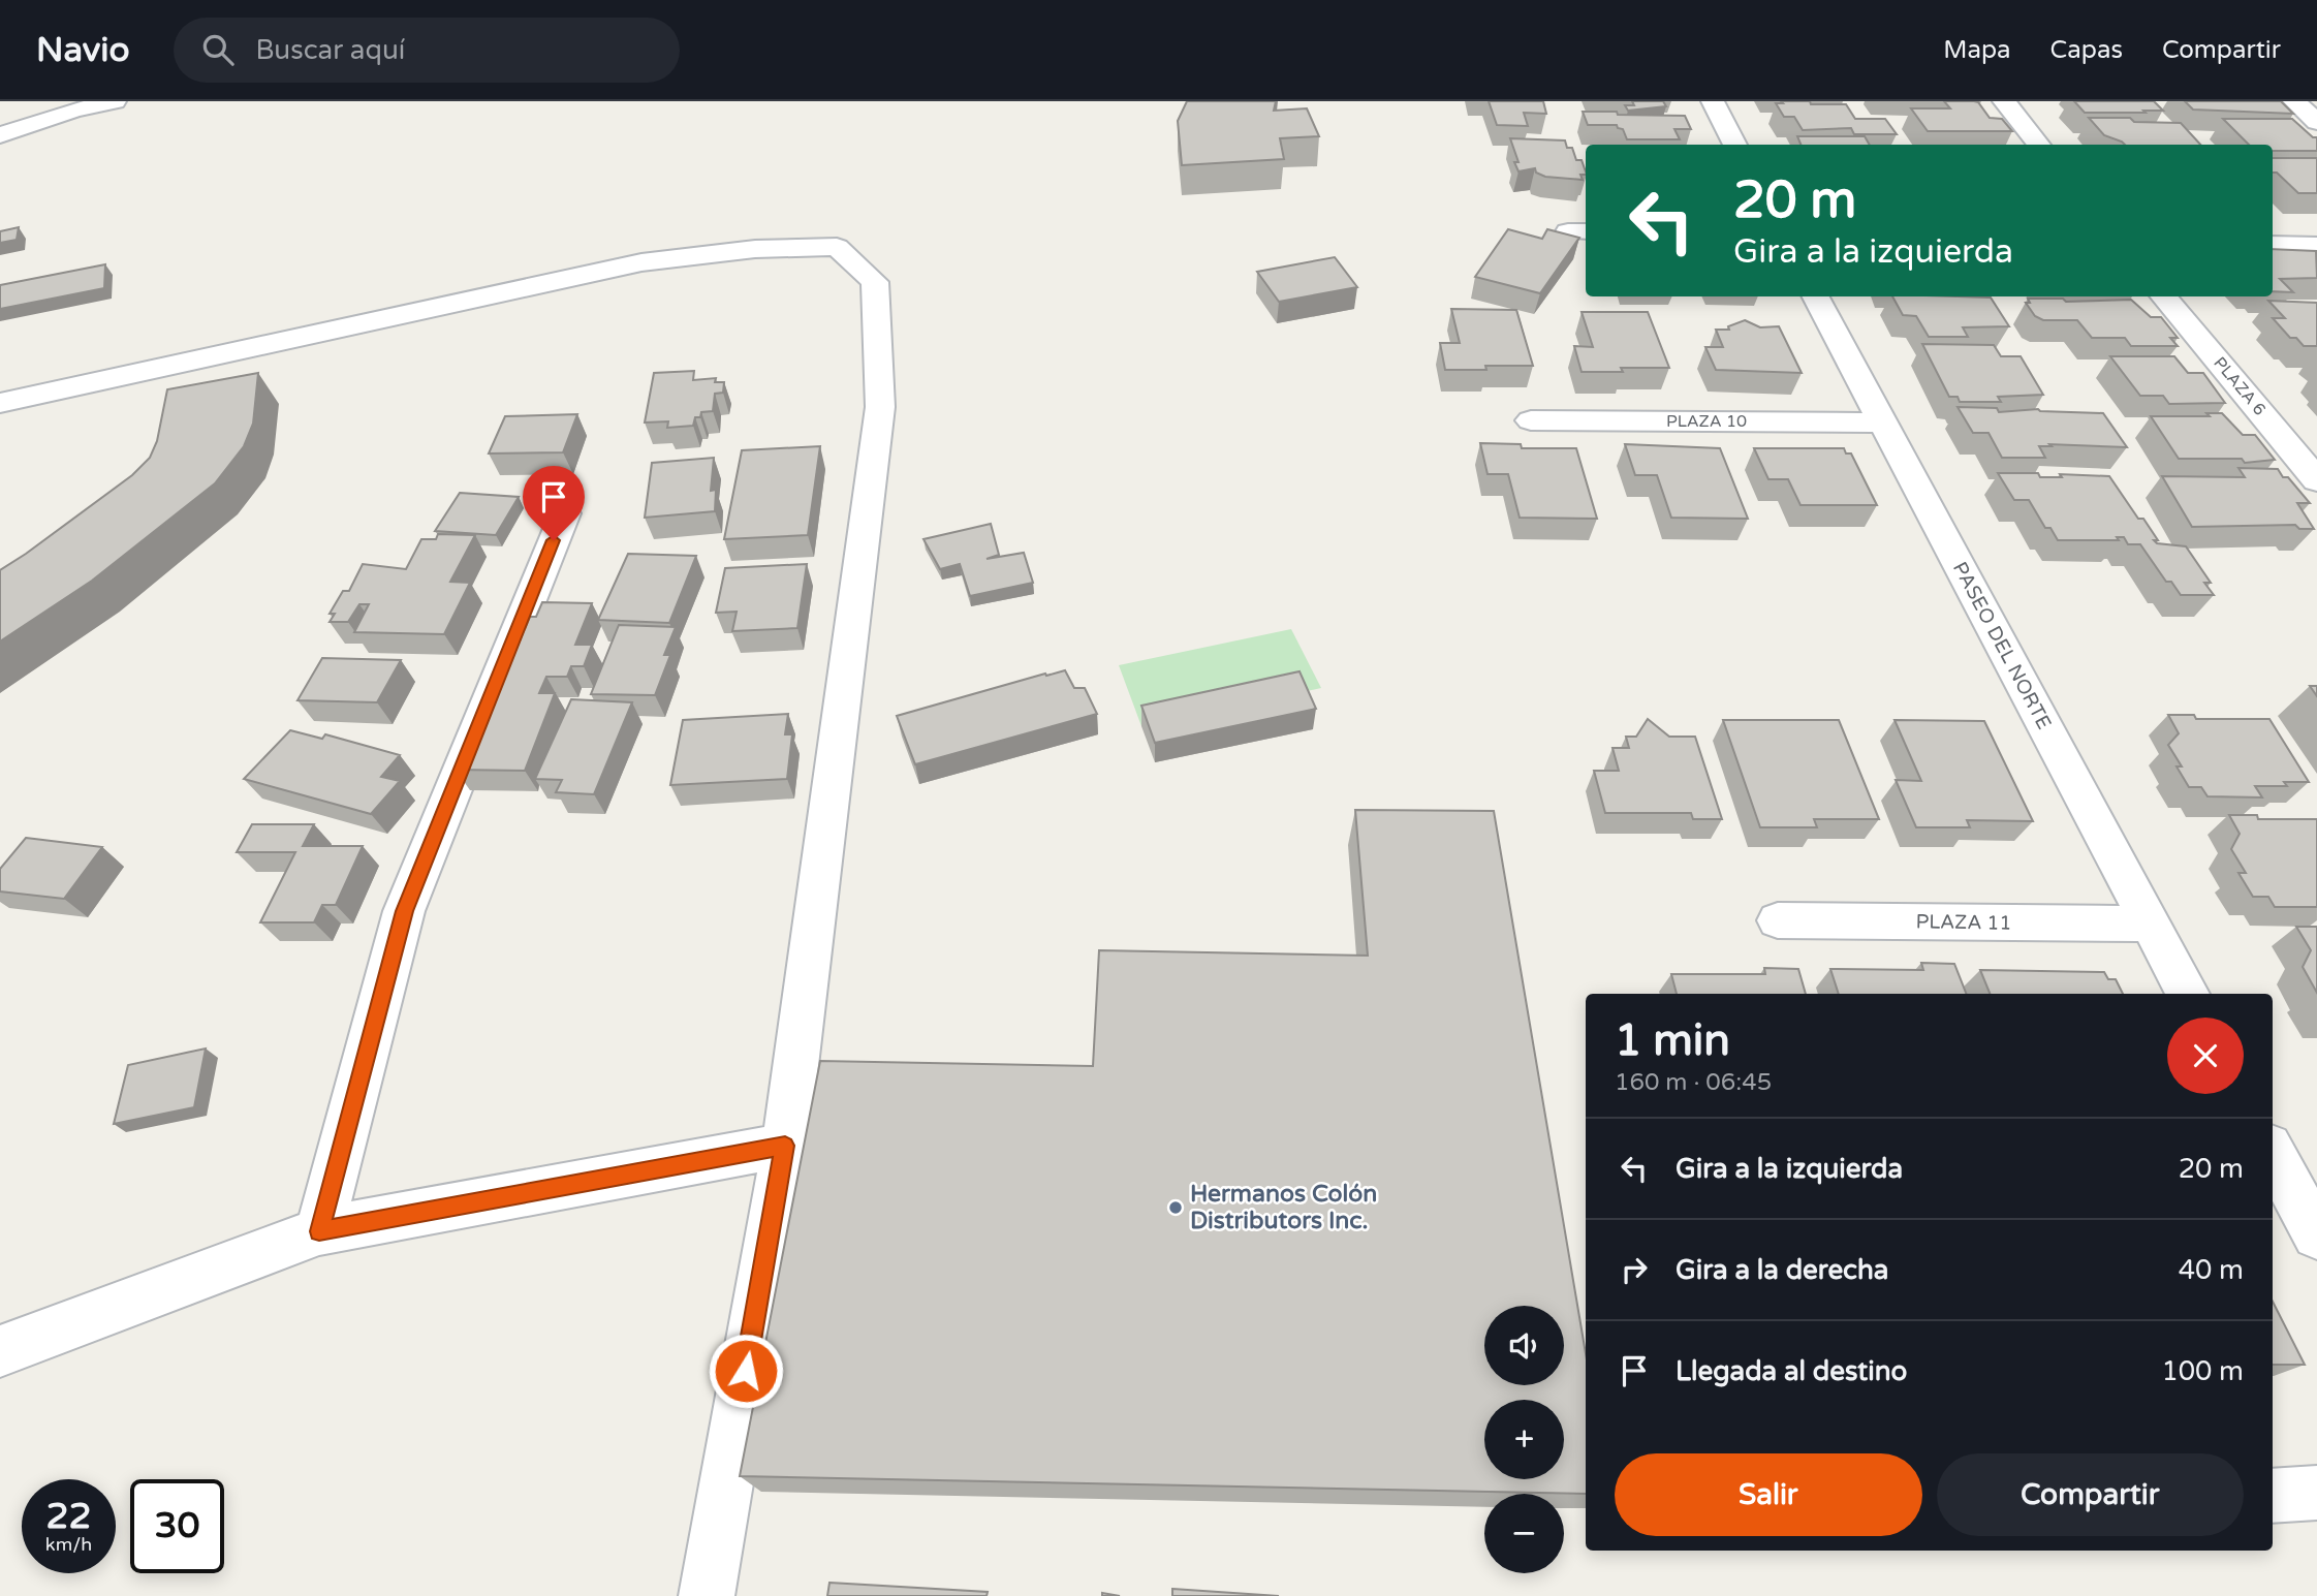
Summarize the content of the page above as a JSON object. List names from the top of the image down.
{
  "streets": {
    "street": [
      "PLAZA 6",
      "PLAZA 10",
      "PASEO DEL NORTE",
      "PLAZA 11"
    ]
  },
  "crossings": [
    ["PLAZA 10", "PASEO DEL NORTE"],
    ["PASEO DEL NORTE", "PLAZA 11"]
  ],
  "places": ["Hermanos Colón Distributors Inc."],
  "page": {
    "header": "Navio",
    "search": "Buscar aquí",
    "nav": ["Mapa", "Capas", "Compartir"],
    "turn": ["20 m", "Gira a la izquierda"],
    "heading": ["1 min", "160 m · 06:45"],
    "list": [
      {
        "name": "Gira a la izquierda",
        "value": "20 m"
      },
      {
        "name": "Gira a la derecha",
        "value": "40 m"
      },
      {
        "name": "Llegada al destino",
        "value": "100 m"
      }
    ],
    "map_buttons": ["+", "−"],
    "buttons": ["Salir", "Compartir"],
    "speed": "22 km/h",
    "limit": "30"
  }
}
